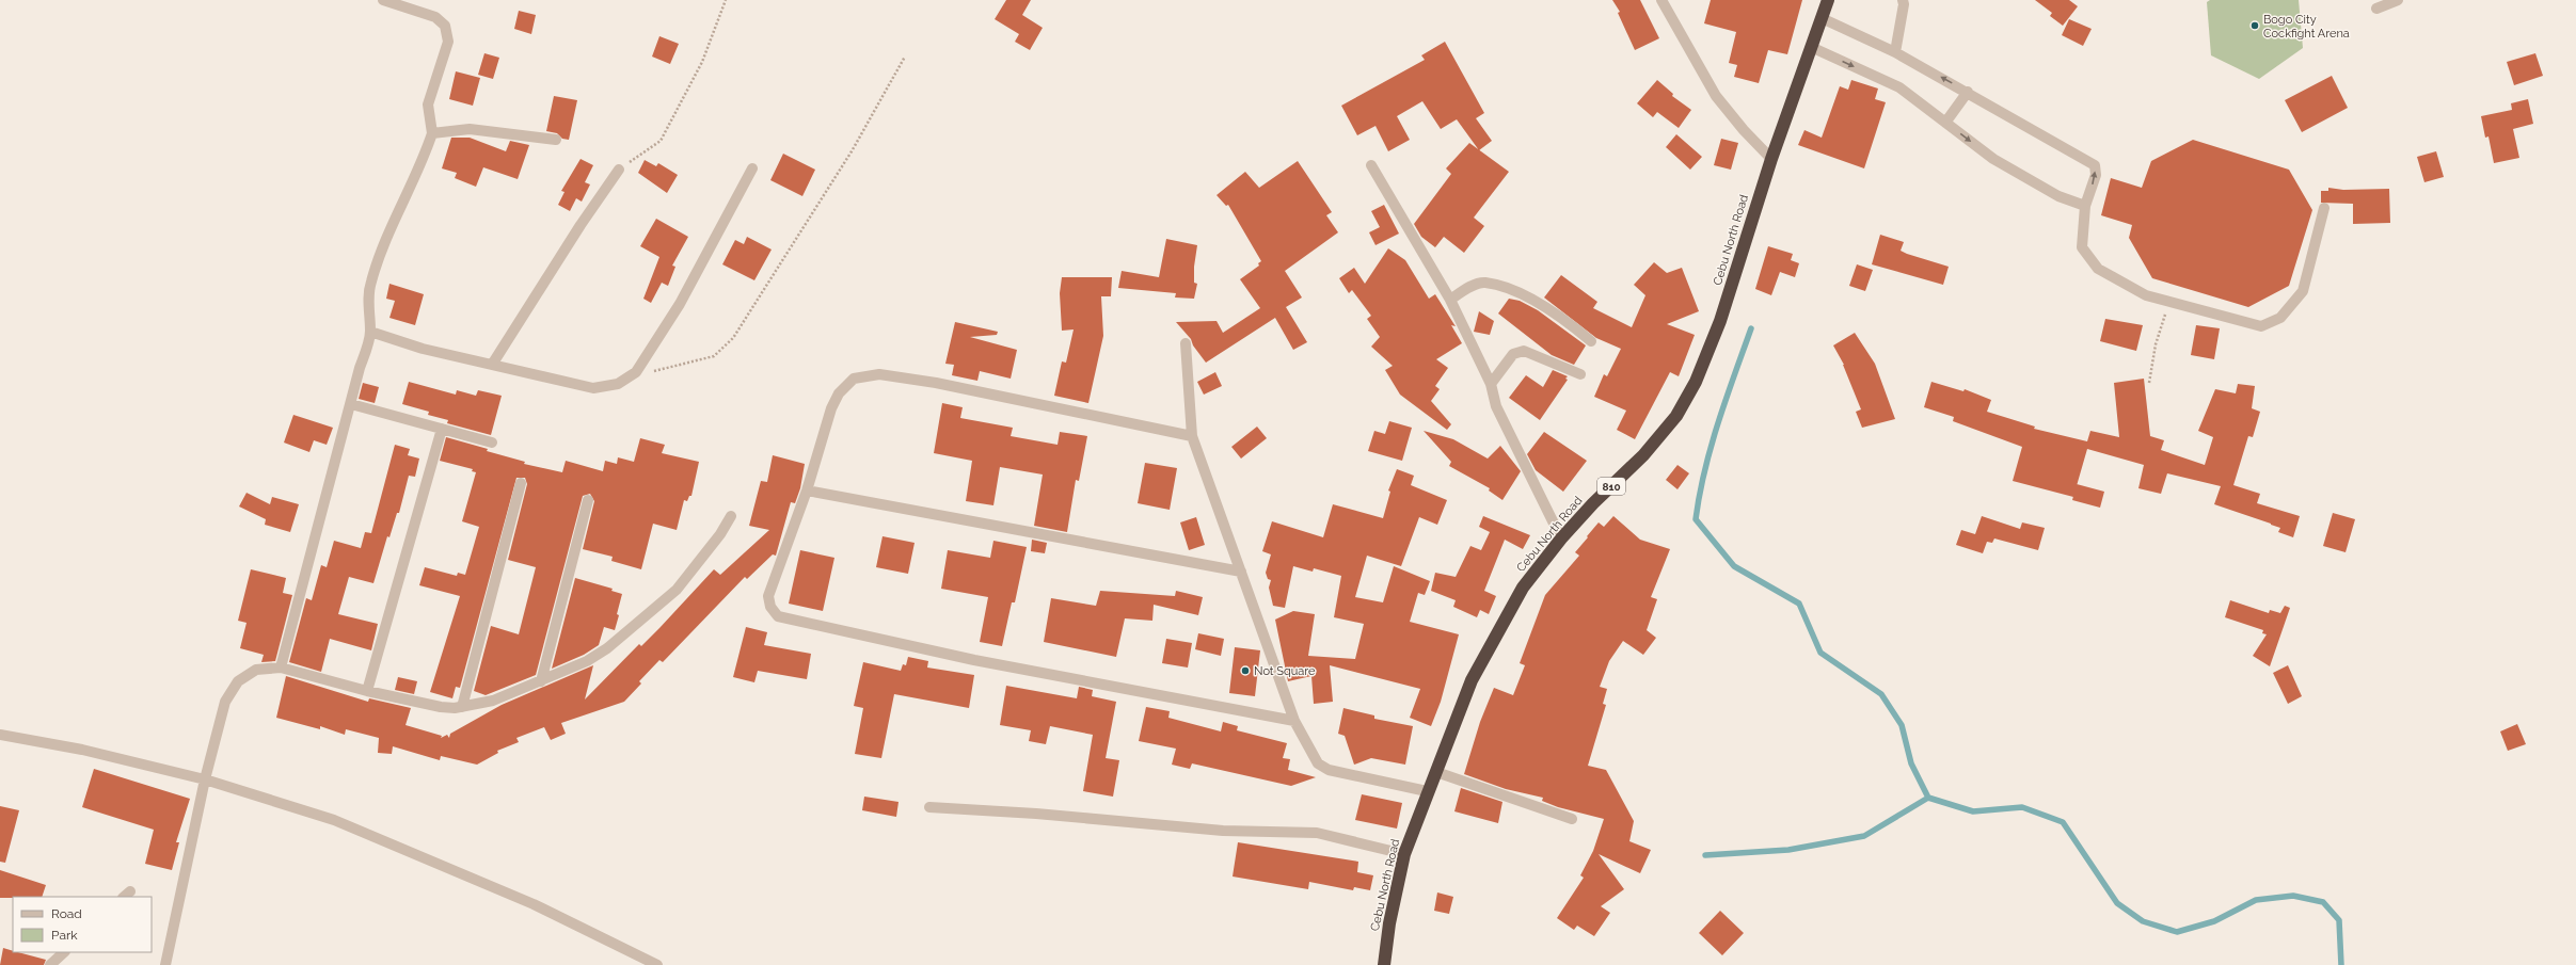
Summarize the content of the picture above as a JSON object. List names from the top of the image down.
{
  "streets": {
    "highway": ["Cebu North Road", "810"]
  },
  "places": ["Bogo City Cockfight Arena", "Not Square"],
  "legend": ["Road", "Park"]
}
